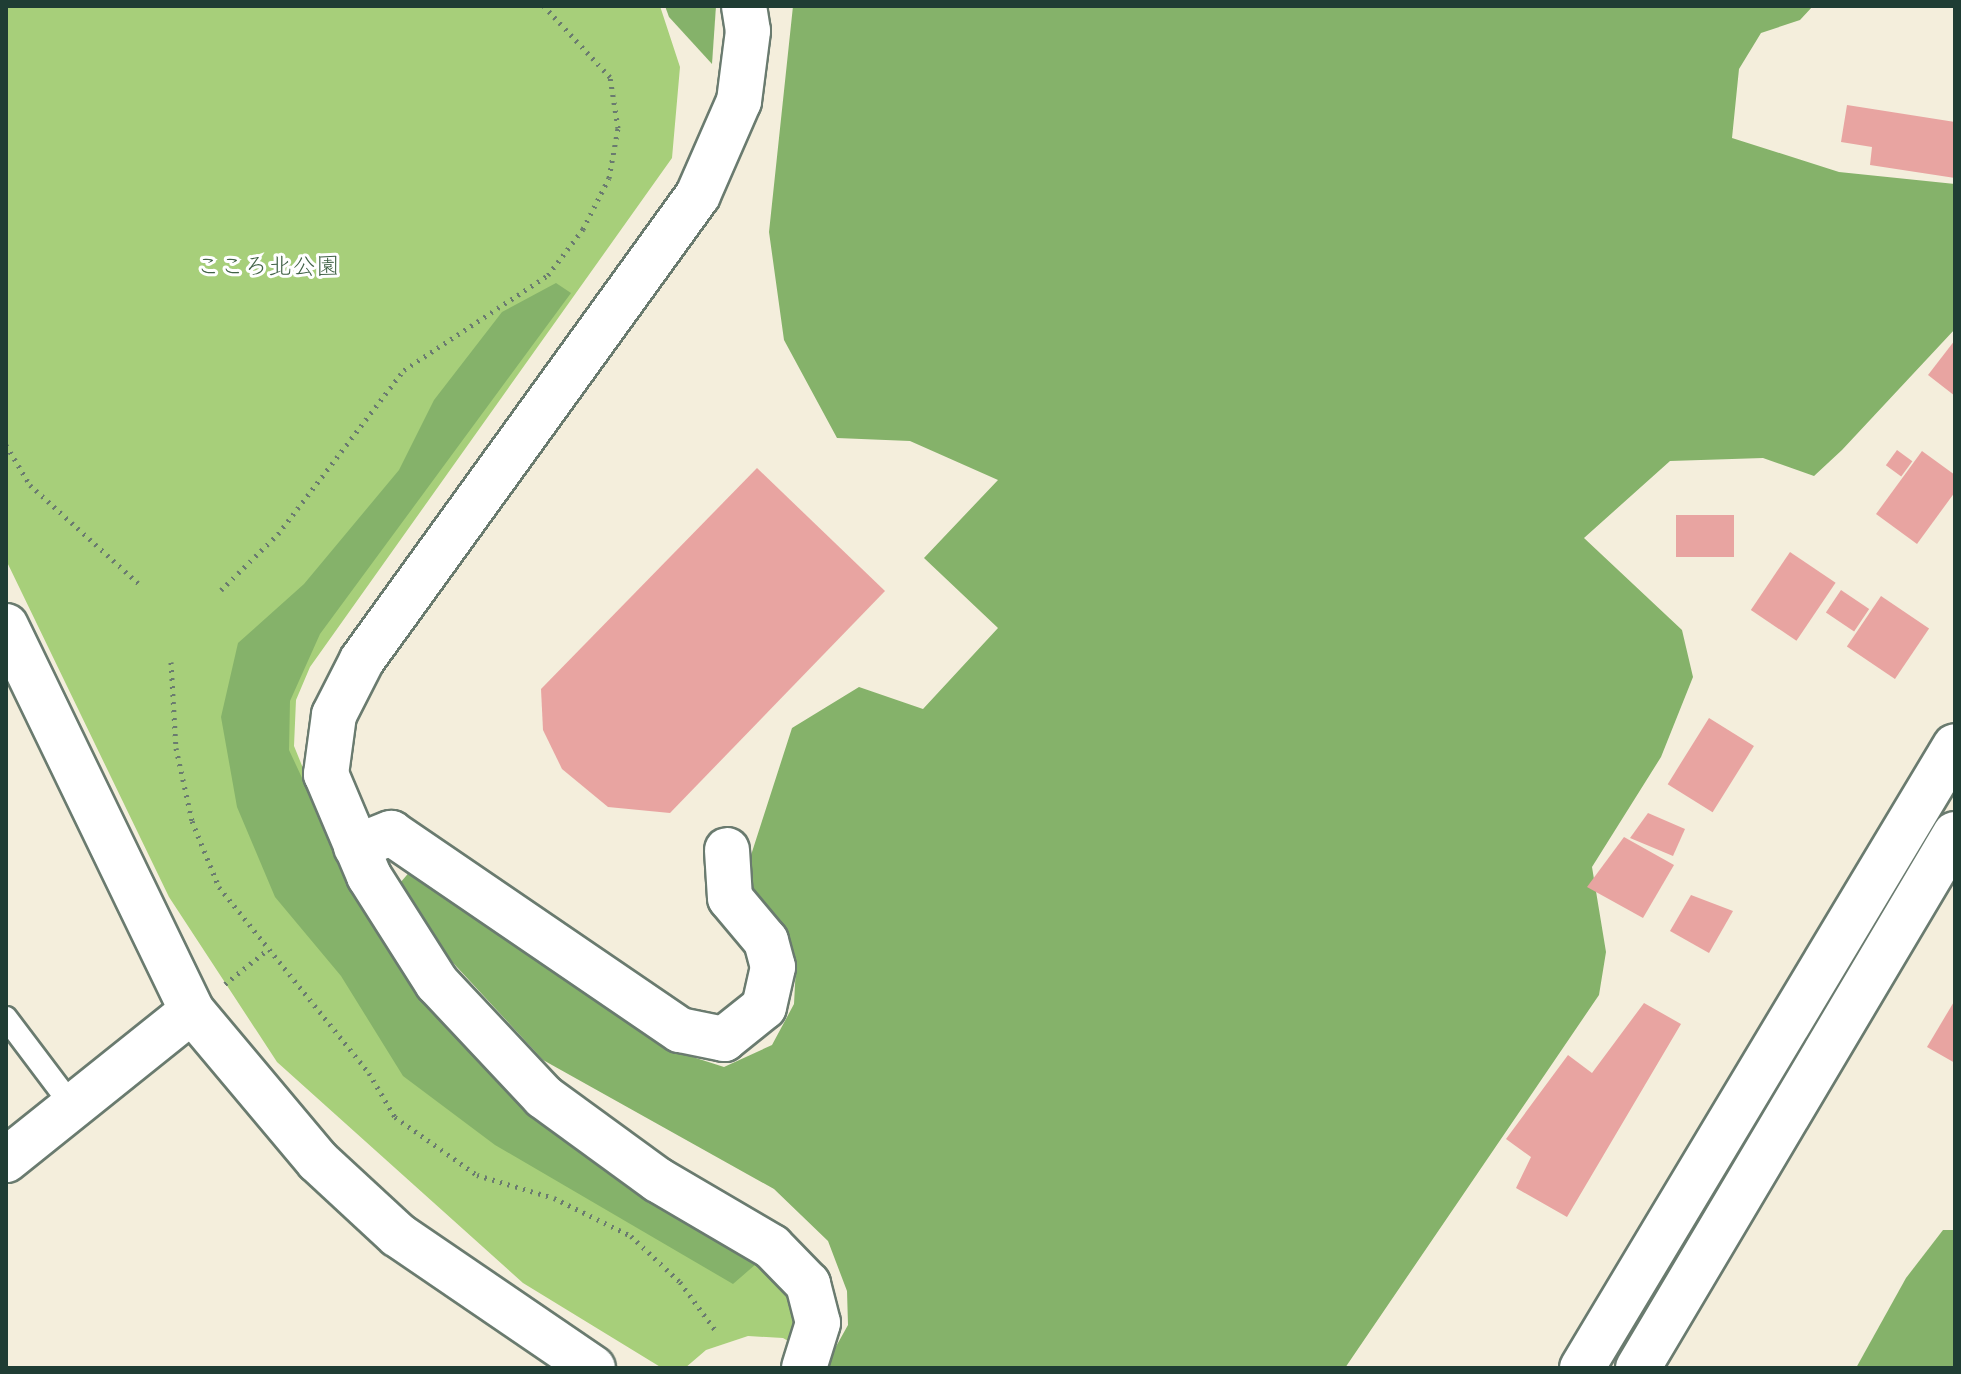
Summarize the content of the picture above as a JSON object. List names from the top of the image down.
{
  "parks": ["こころ北公園"]
}
